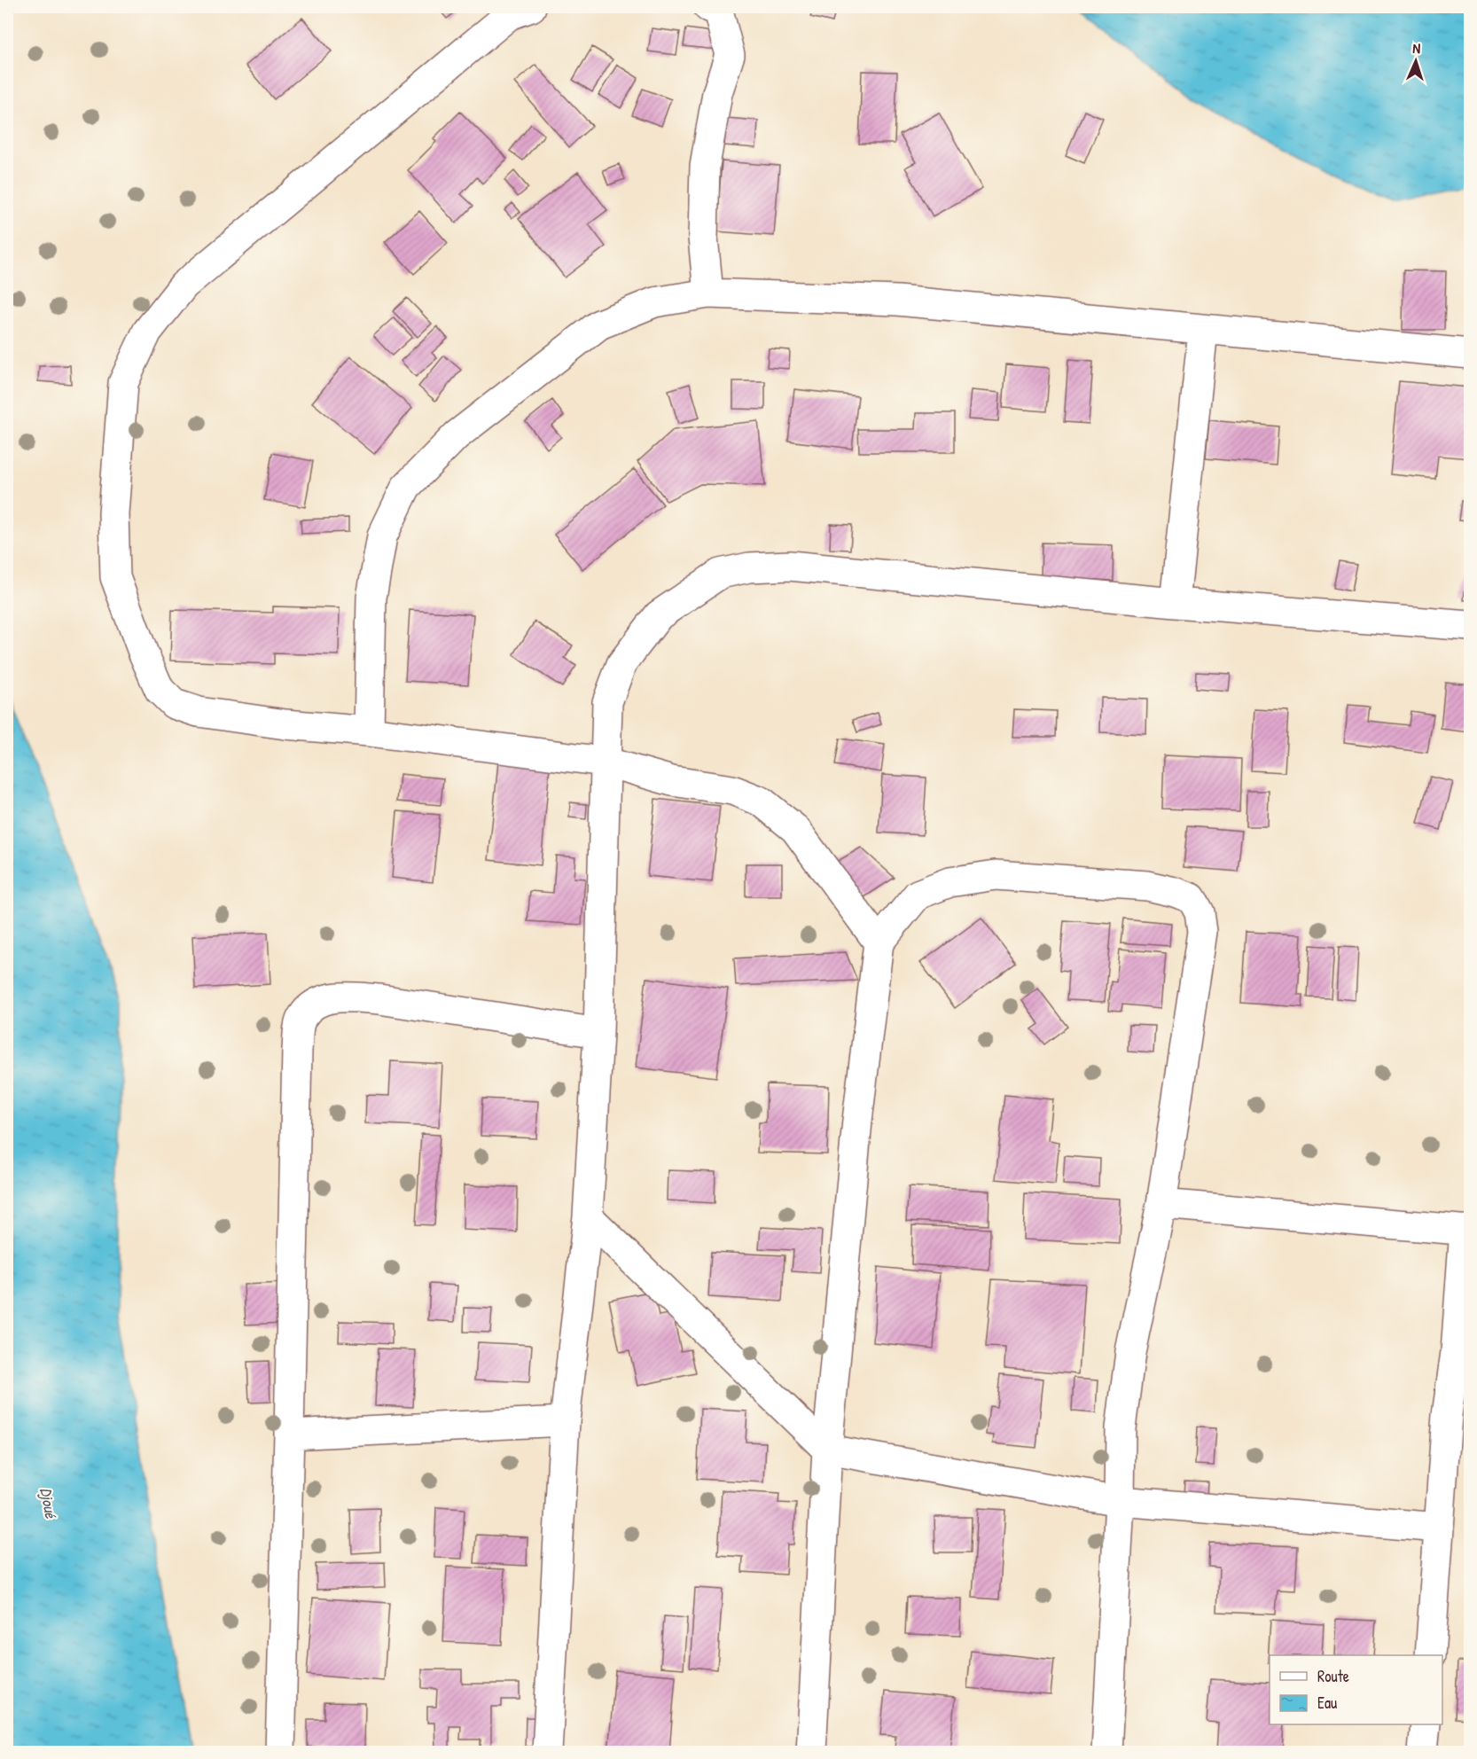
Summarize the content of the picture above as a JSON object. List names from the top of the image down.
{
  "water": ["Djoué"],
  "legend": ["Route", "Eau"],
  "north": "top"
}
